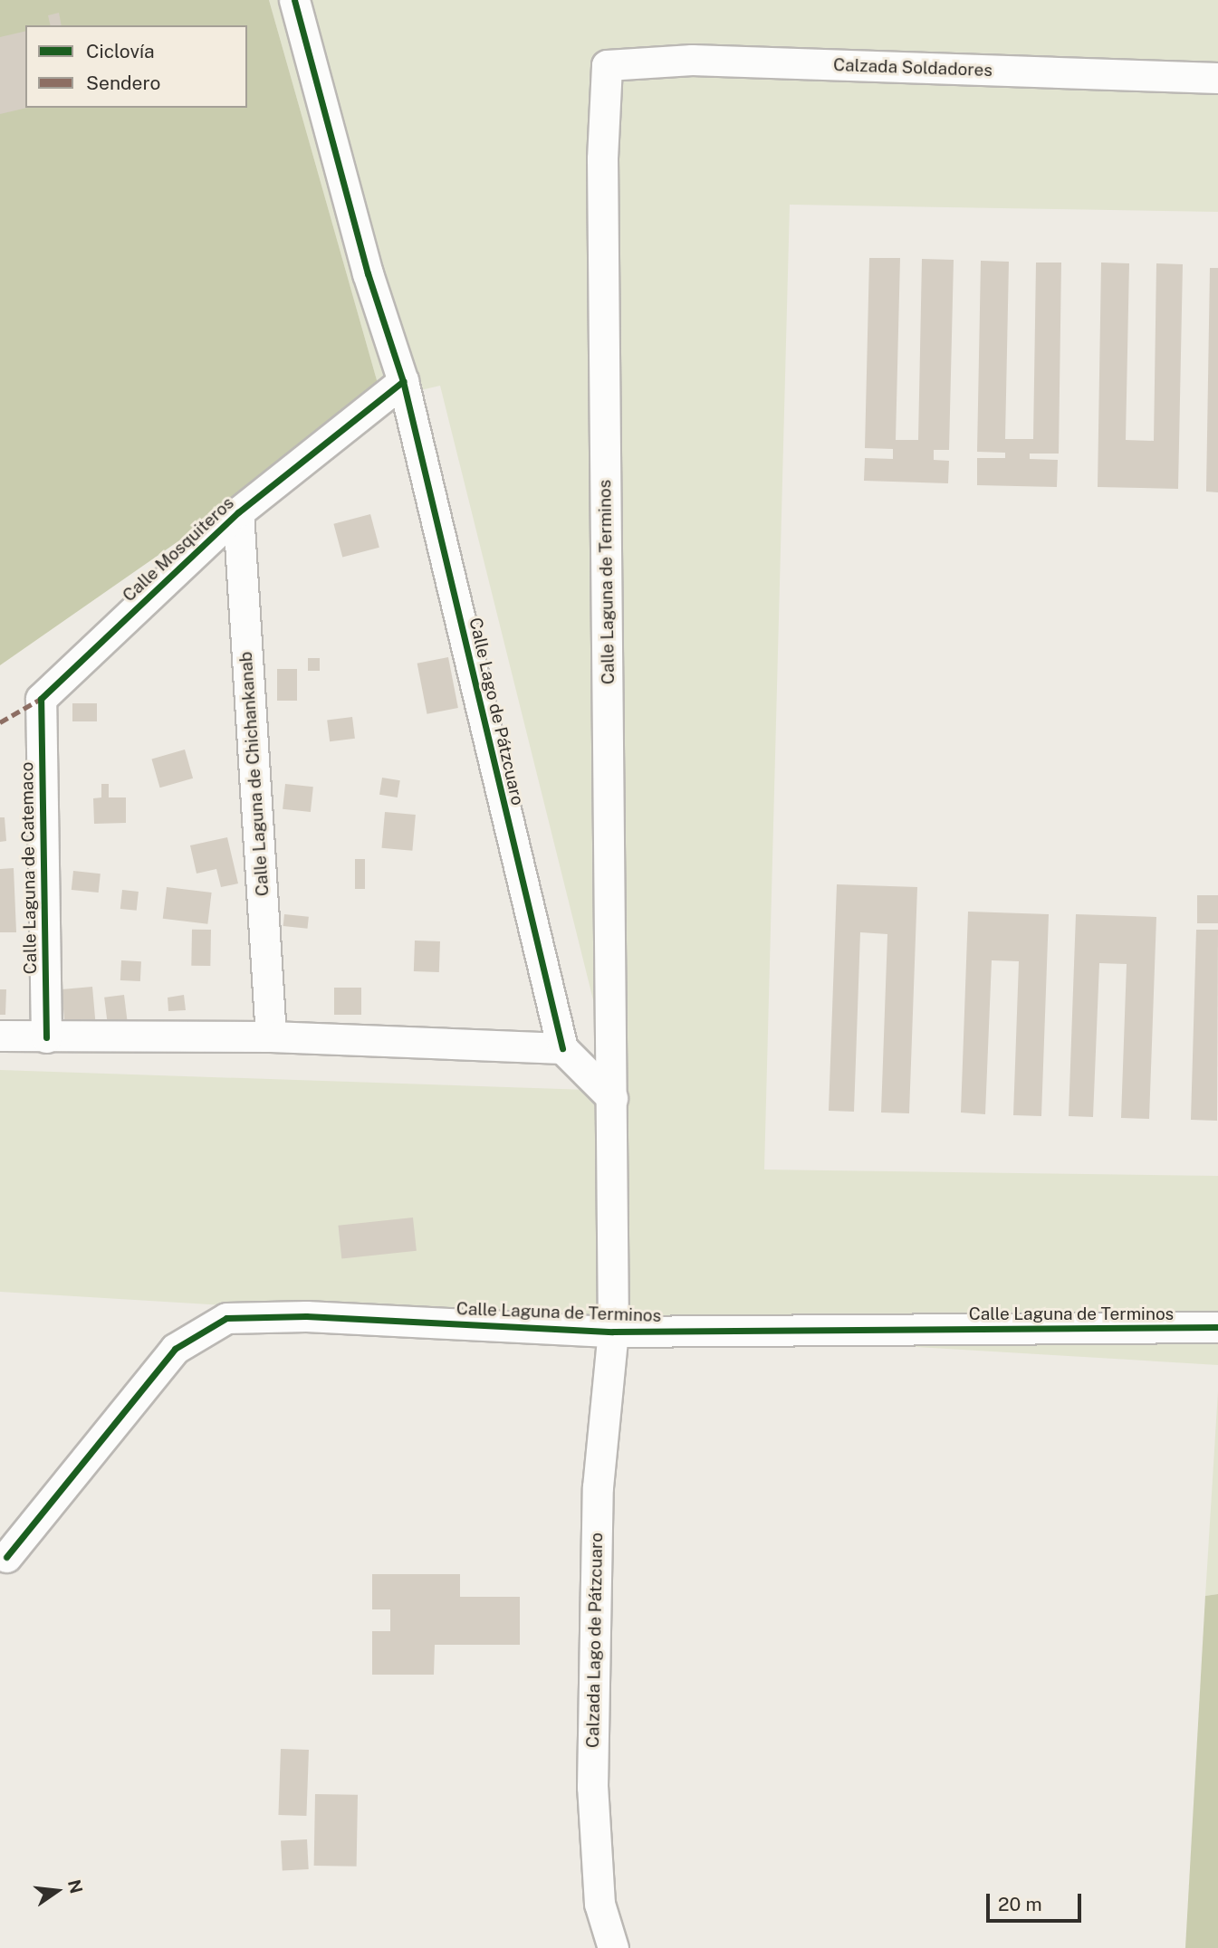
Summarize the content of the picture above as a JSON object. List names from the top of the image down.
{
  "streets": {
    "street": [
      "Calzada Soldadores",
      "Calle Mosquiteros",
      "Calle Laguna de Terminos",
      "Calle Lago de Pátzcuaro",
      "Calle Laguna de Chichankanab",
      "Calle Laguna de Catemaco",
      "Calzada Lago de Pátzcuaro"
    ]
  },
  "crossings": [
    ["Calzada Soldadores", "Calle Laguna de Terminos"],
    ["Calle Mosquiteros", "Calle Lago de Pátzcuaro"],
    ["Calle Mosquiteros", "Calle Laguna de Chichankanab"],
    ["Calle Mosquiteros", "Calle Laguna de Catemaco"],
    ["Calle Laguna de Terminos", "Calzada Lago de Pátzcuaro"]
  ],
  "legend": ["Ciclovía", "Sendero"],
  "scale_bar": "20 m",
  "north": "right"
}
